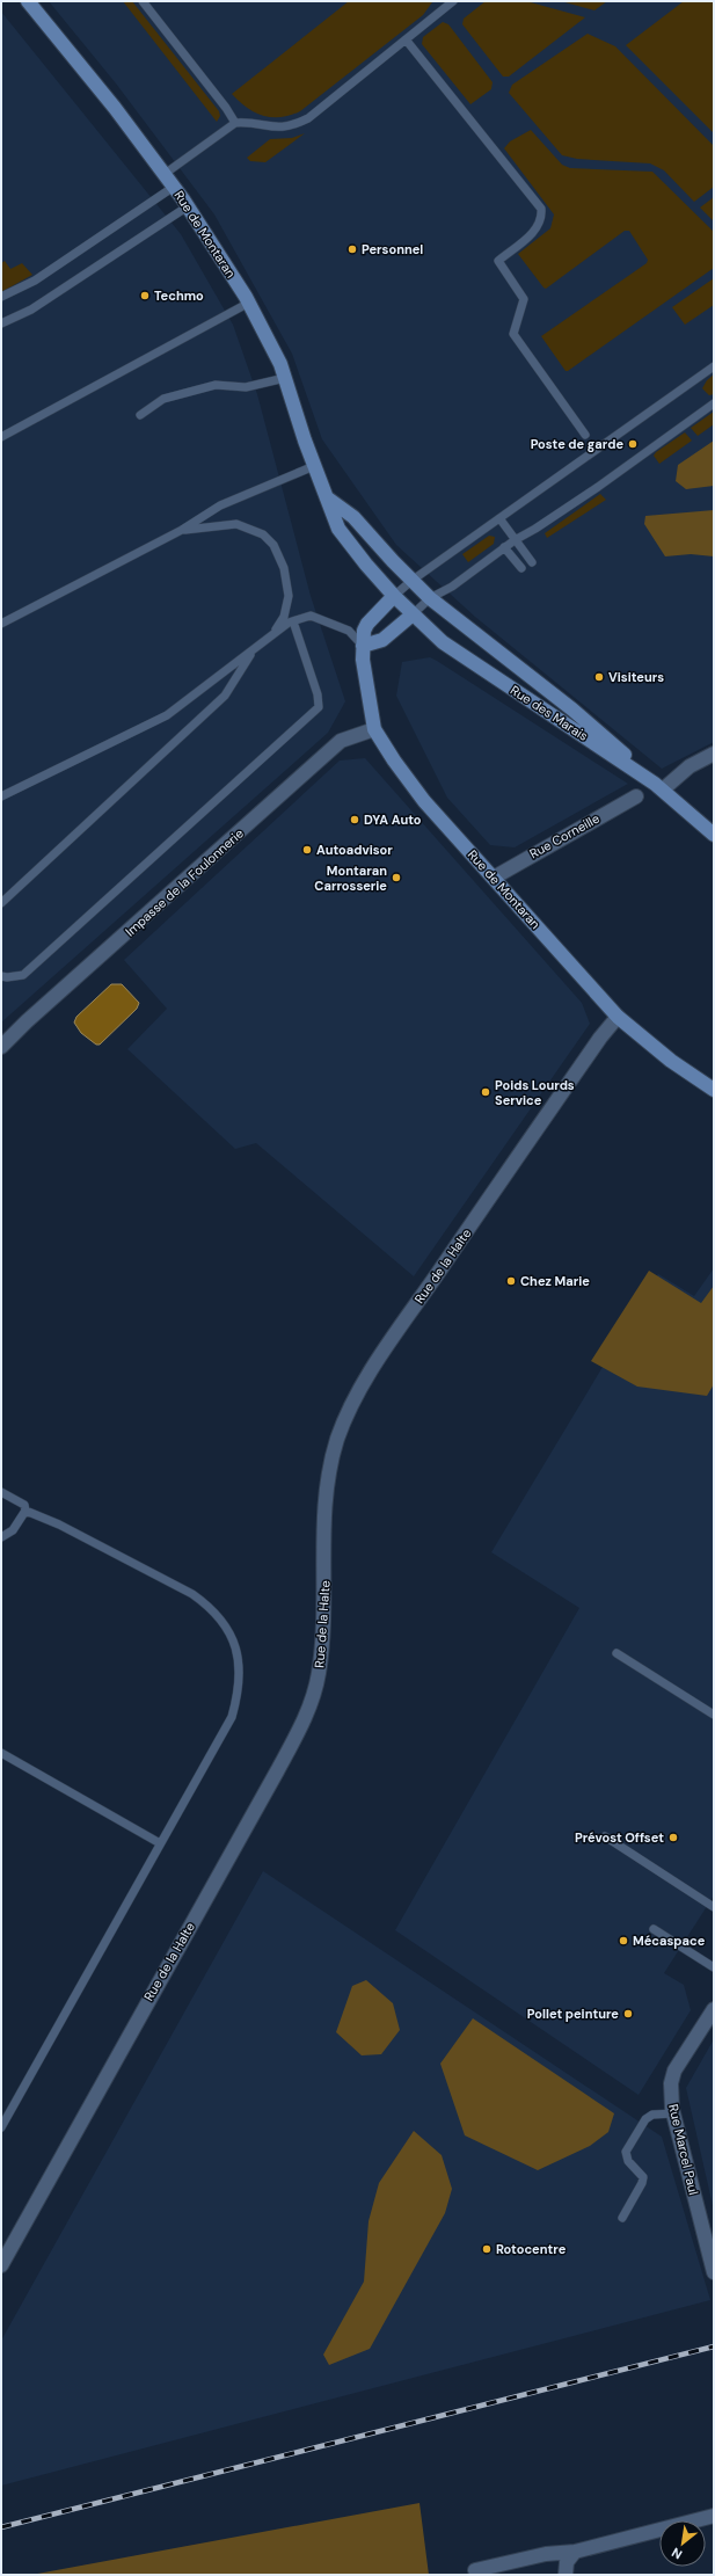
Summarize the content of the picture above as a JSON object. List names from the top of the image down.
{
  "streets": {
    "street": [
      "Rue de Montaran",
      "Rue des Marais",
      "Rue Corneille",
      "Impasse de la Foulonnerie",
      "Rue de la Halte",
      "Rue Marcel Paul"
    ]
  },
  "crossings": [
    ["Rue de Montaran", "Rue des Marais"],
    ["Rue de Montaran", "Rue Corneille"],
    ["Rue de Montaran", "Impasse de la Foulonnerie"],
    ["Rue de Montaran", "Rue de la Halte"]
  ],
  "places": [
    "Personnel",
    "Techmo",
    "Poste de garde",
    "Visiteurs",
    "DYA Auto",
    "Autoadvisor",
    "Montaran Carrosserie",
    "Poids Lourds Service",
    "Chez Marie",
    "Prévost Offset",
    "Mécaspace",
    "Pollet peinture",
    "Rotocentre"
  ],
  "north": "bottom left"
}
